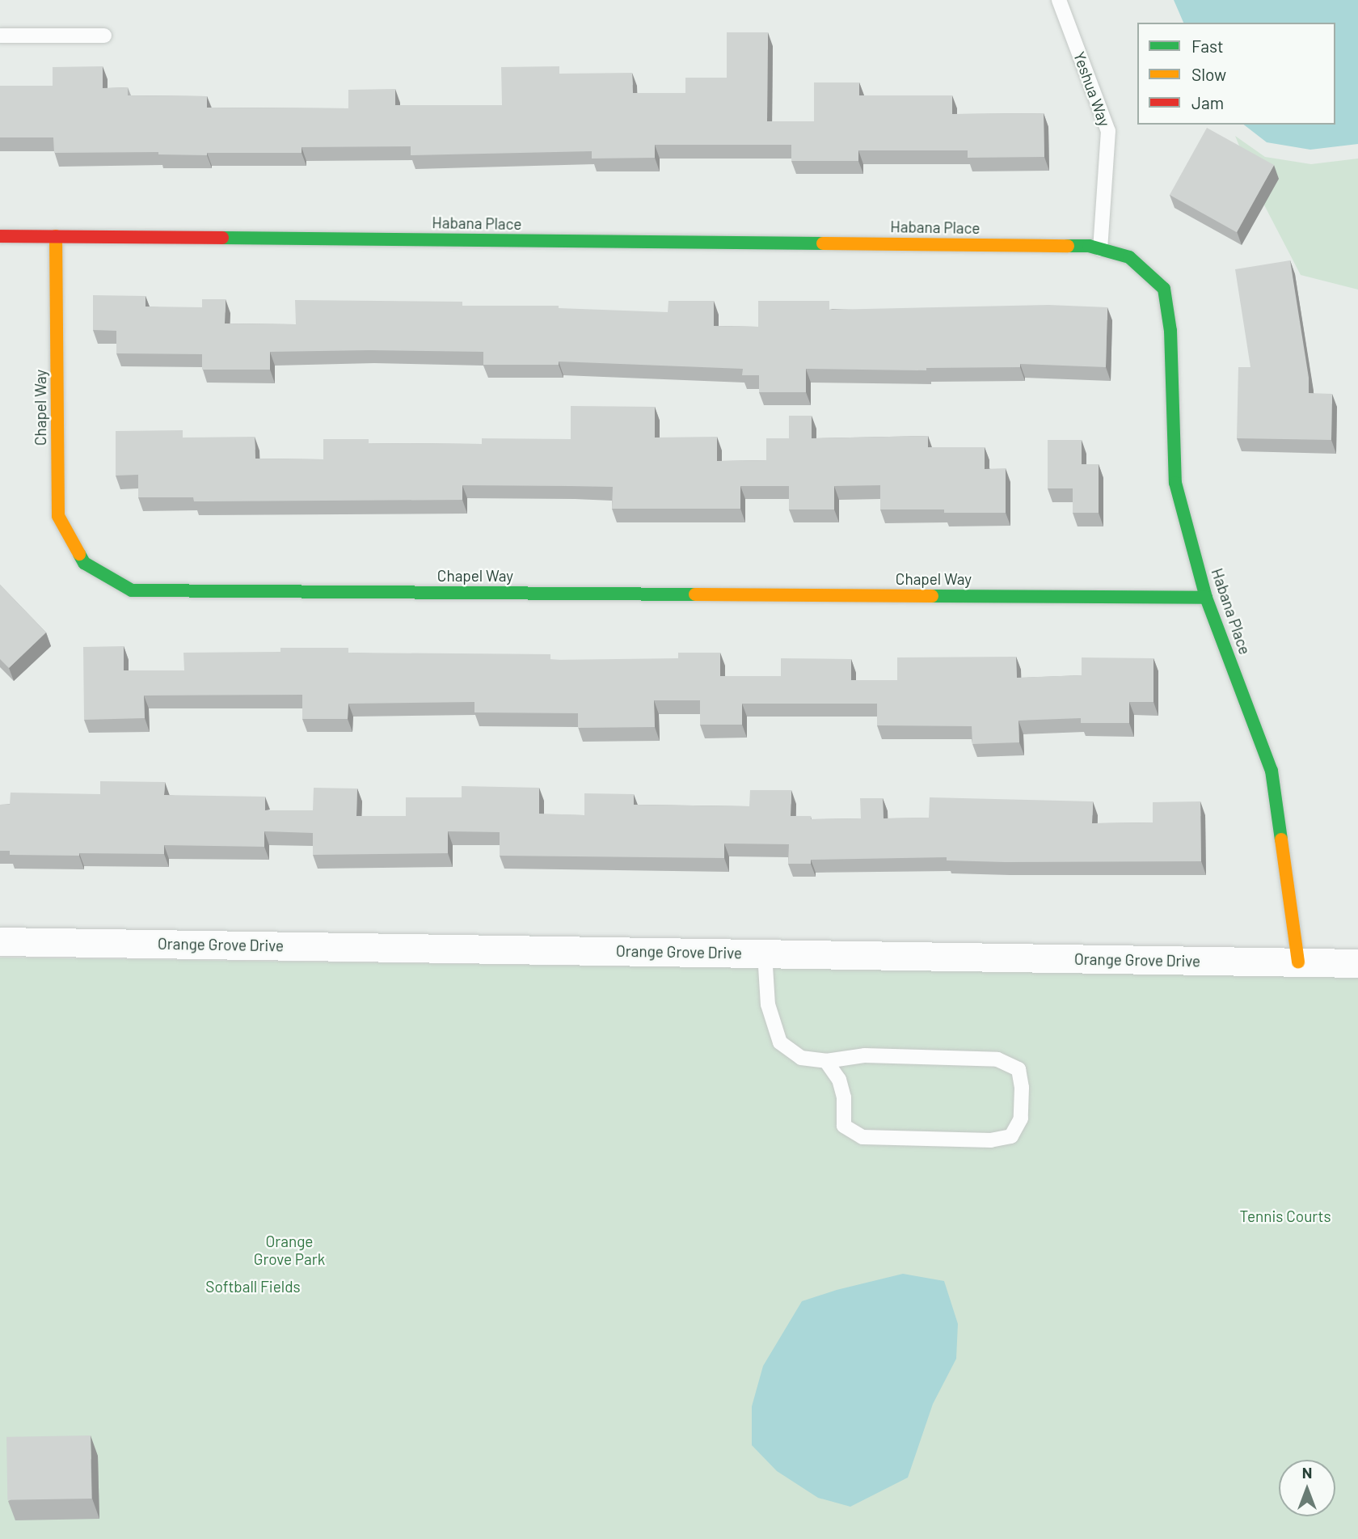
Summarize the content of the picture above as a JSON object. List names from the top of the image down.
{
  "streets": {
    "street": ["Habana Place", "Chapel Way", "Orange Grove Drive"],
    "lane": ["Yeshua Way"]
  },
  "crossings": [
    ["Yeshua Way", "Habana Place"],
    ["Habana Place", "Chapel Way"],
    ["Habana Place", "Orange Grove Drive"]
  ],
  "parks": ["Tennis Courts", "Orange Grove Park", "Softball Fields"],
  "legend": ["Fast", "Slow", "Jam"],
  "north": "top"
}
